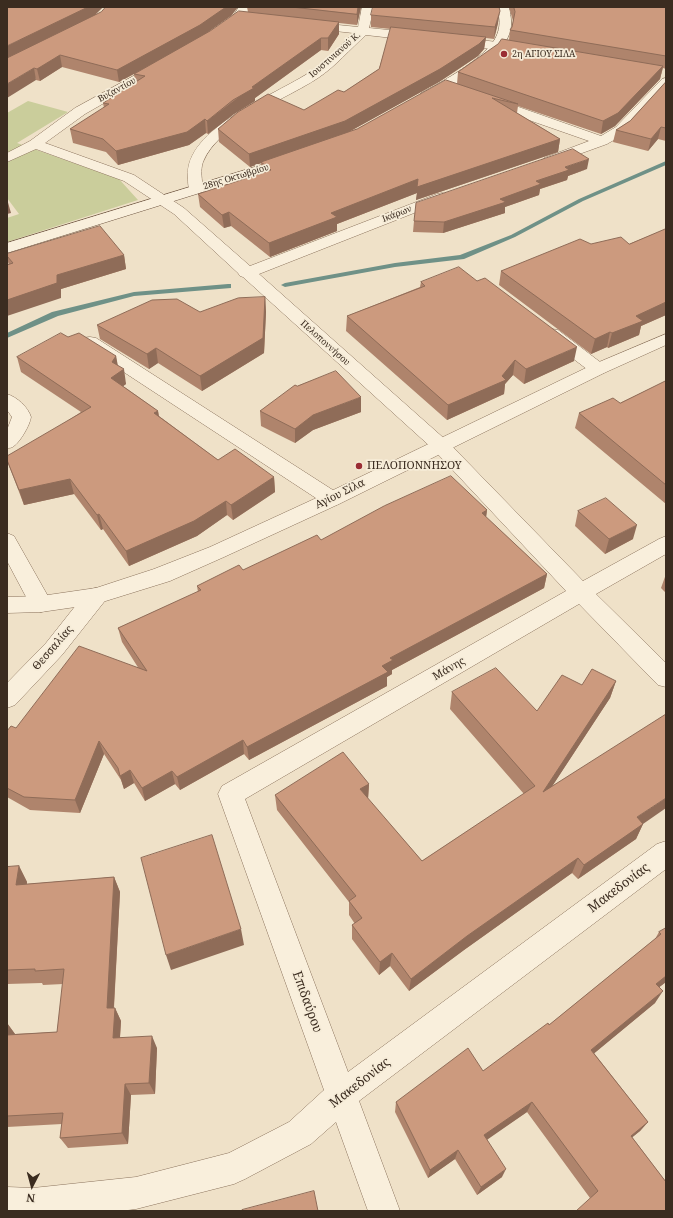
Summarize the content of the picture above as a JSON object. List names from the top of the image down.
{
  "streets": {
    "street": [
      "Ιουστινιανού Κ.",
      "Βυζαντίου",
      "28ης Οκτωβρίου",
      "Ικάρων",
      "Πελοποννήσου",
      "Αγίου Σίλα",
      "Θεσσαλίας",
      "Μάνης",
      "Μακεδονίας",
      "Επιδαύρου"
    ]
  },
  "crossings": [
    ["Ιουστινιανού Κ.", "28ης Οκτωβρίου"],
    ["Βυζαντίου", "Πελοποννήσου"],
    ["28ης Οκτωβρίου", "Πελοποννήσου"],
    ["Ικάρων", "Πελοποννήσου"],
    ["Πελοποννήσου", "Αγίου Σίλα"],
    ["Πελοποννήσου", "Μάνης"],
    ["Αγίου Σίλα", "Θεσσαλίας"],
    ["Μάνης", "Επιδαύρου"],
    ["Μακεδονίας", "Επιδαύρου"]
  ],
  "places": ["2η ΑΓΙΟΥ ΣΙΛΑ", "ΠΕΛΟΠΟΝΝΗΣΟΥ"],
  "north": "bottom"
}
